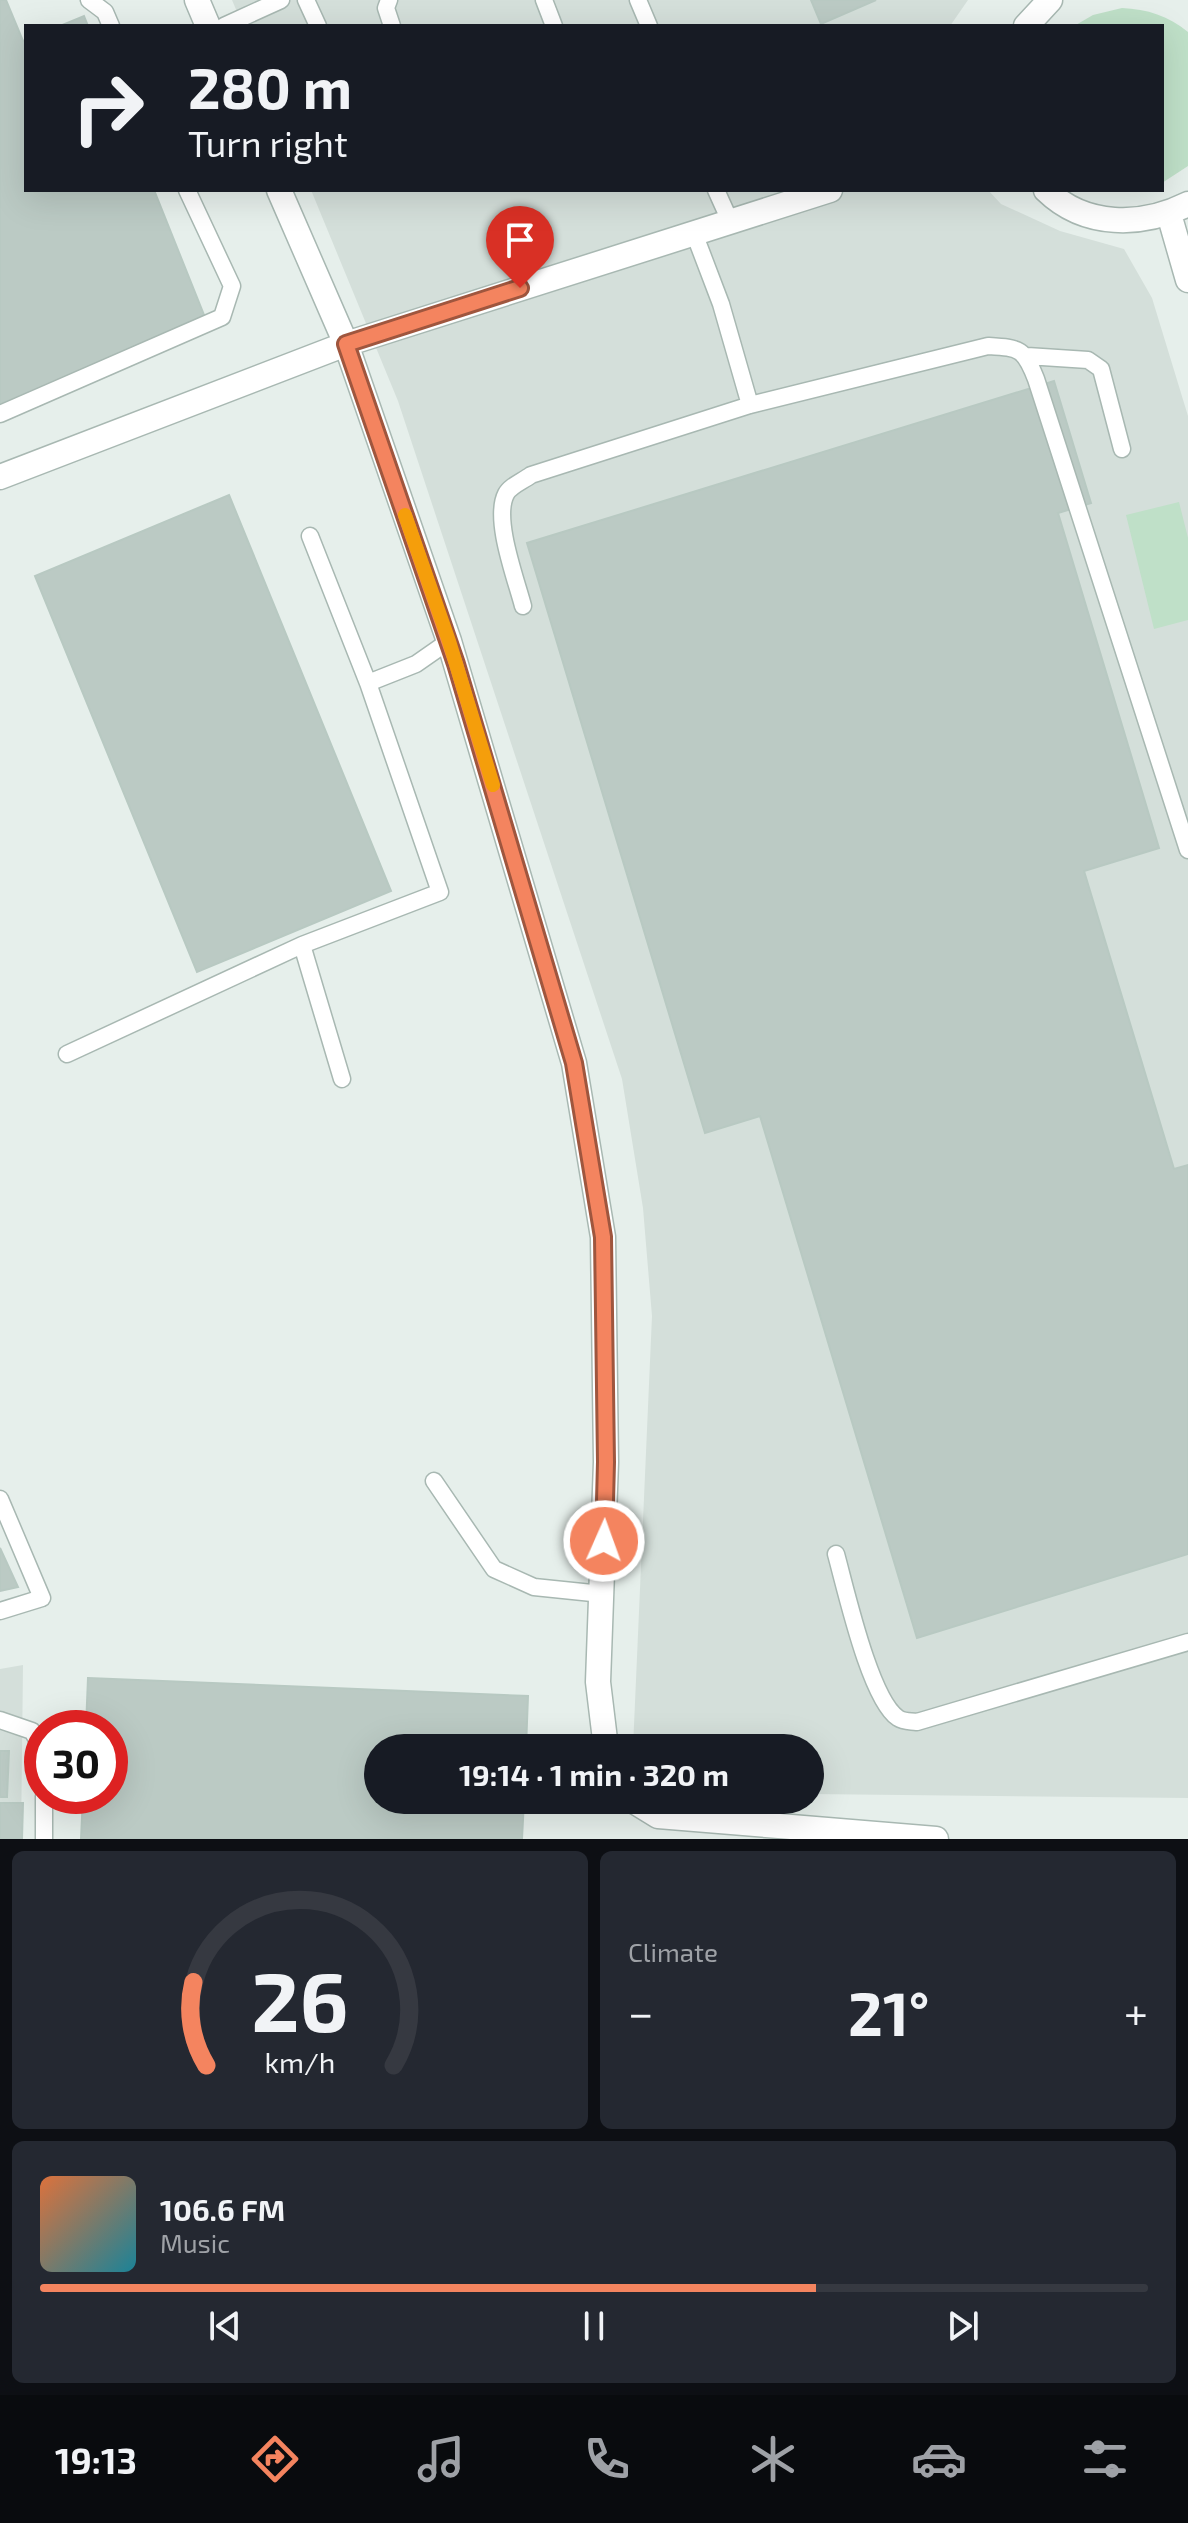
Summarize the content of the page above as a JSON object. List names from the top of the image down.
{
  "page": {
    "turn": ["280 m", "Turn right"],
    "limit": "30",
    "trip": "19:14 · 1 min · 320 m",
    "tile": "Climate",
    "heat": ["−", "21°", "+"],
    "song": ["106.6 FM", "Music"],
    "tabs": "19:13",
    "gauge": ["26", "km/h"]
  }
}
